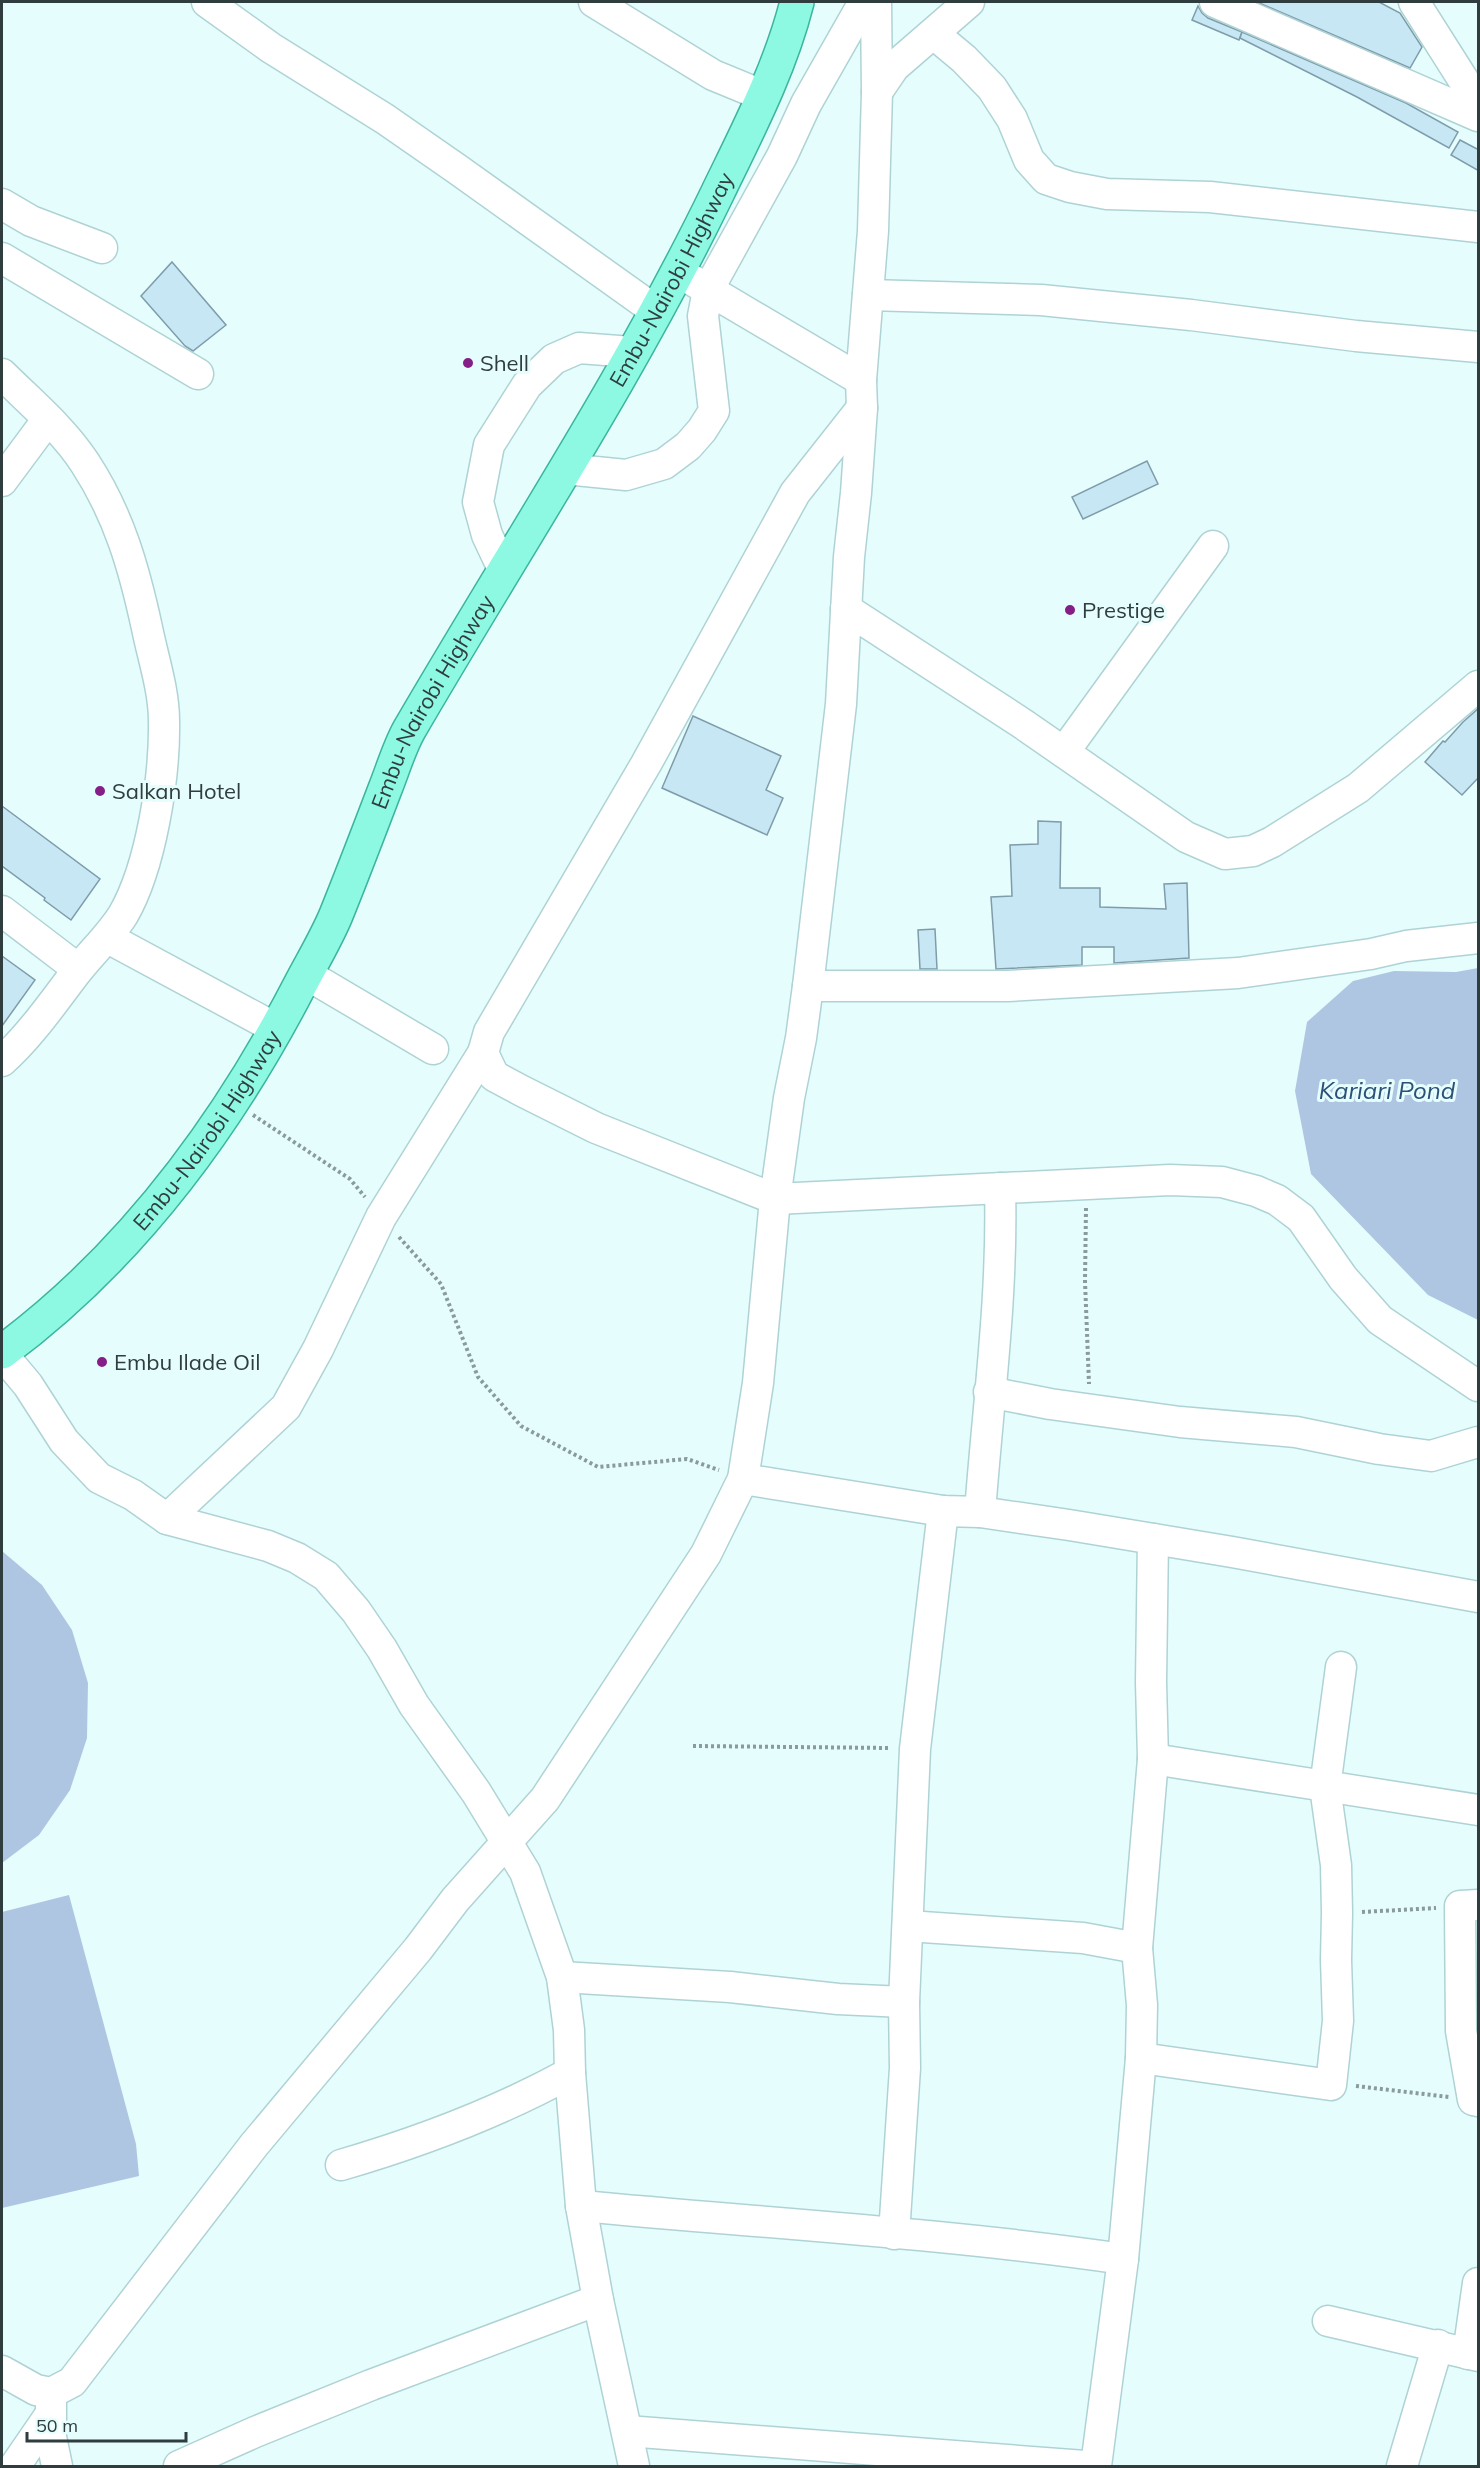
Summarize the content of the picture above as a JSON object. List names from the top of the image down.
{
  "streets": {
    "main road": ["Embu-Nairobi Highway"]
  },
  "water": ["Kariari Pond"],
  "places": [
    "Shell",
    "Prestige",
    "Salkan Hotel",
    "Embu Ilade Oil"
  ],
  "scale_bar": "50 m"
}
